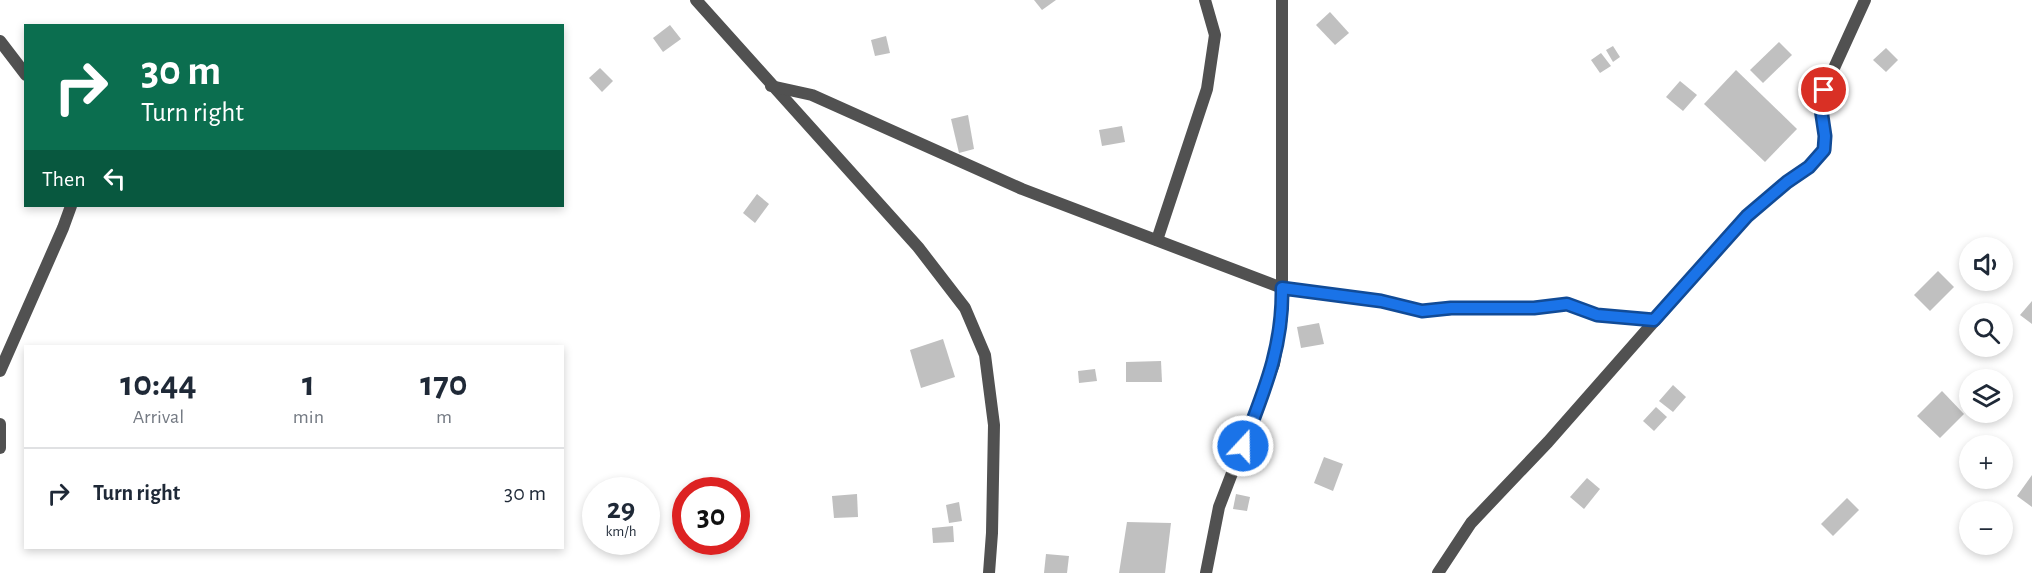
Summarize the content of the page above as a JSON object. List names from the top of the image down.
{
  "page": {
    "turn": ["30 m", "Turn right"],
    "then": "Then",
    "map_buttons": ["+", "−"],
    "eta": [
      "10:44",
      "Arrival",
      "1",
      "min",
      "170",
      "m"
    ],
    "list": [
      {
        "name": "Turn right",
        "value": "30 m"
      }
    ],
    "speed": "29 km/h",
    "limit": "30"
  }
}
